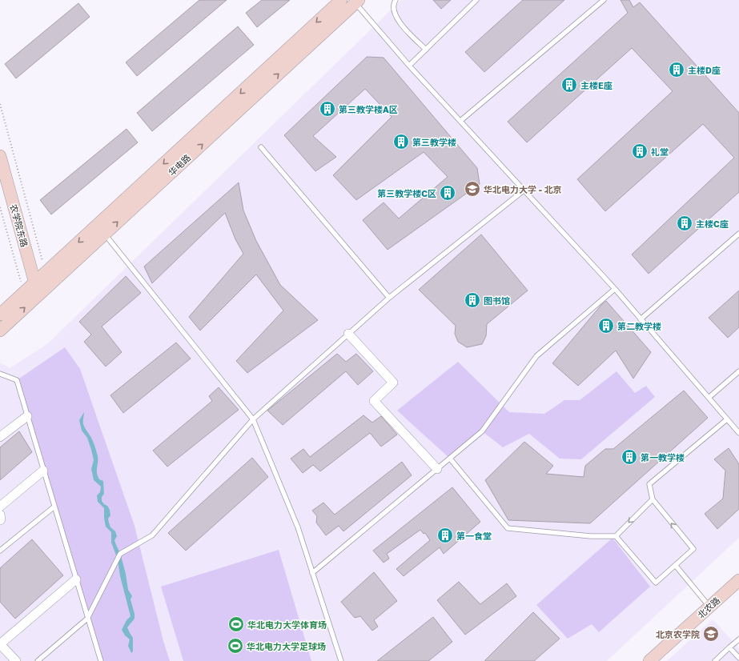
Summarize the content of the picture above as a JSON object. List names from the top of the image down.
{
  "streets": {
    "street": ["华电路", "农学院东路", "北农路"]
  },
  "crossings": [
    ["华电路", "农学院东路"]
  ],
  "places": {
    "building": [
      "主楼D座",
      "主楼E座",
      "第三教学楼A区",
      "第三教学楼",
      "礼堂",
      "第三教学楼C区",
      "主楼C座",
      "图书馆",
      "第二教学楼",
      "第一教学楼",
      "第一食堂"
    ],
    "school or university": ["华北电力大学 - 北京", "北京农学院"],
    "sports": ["华北电力大学体育场", "华北电力大学足球场"]
  }
}
